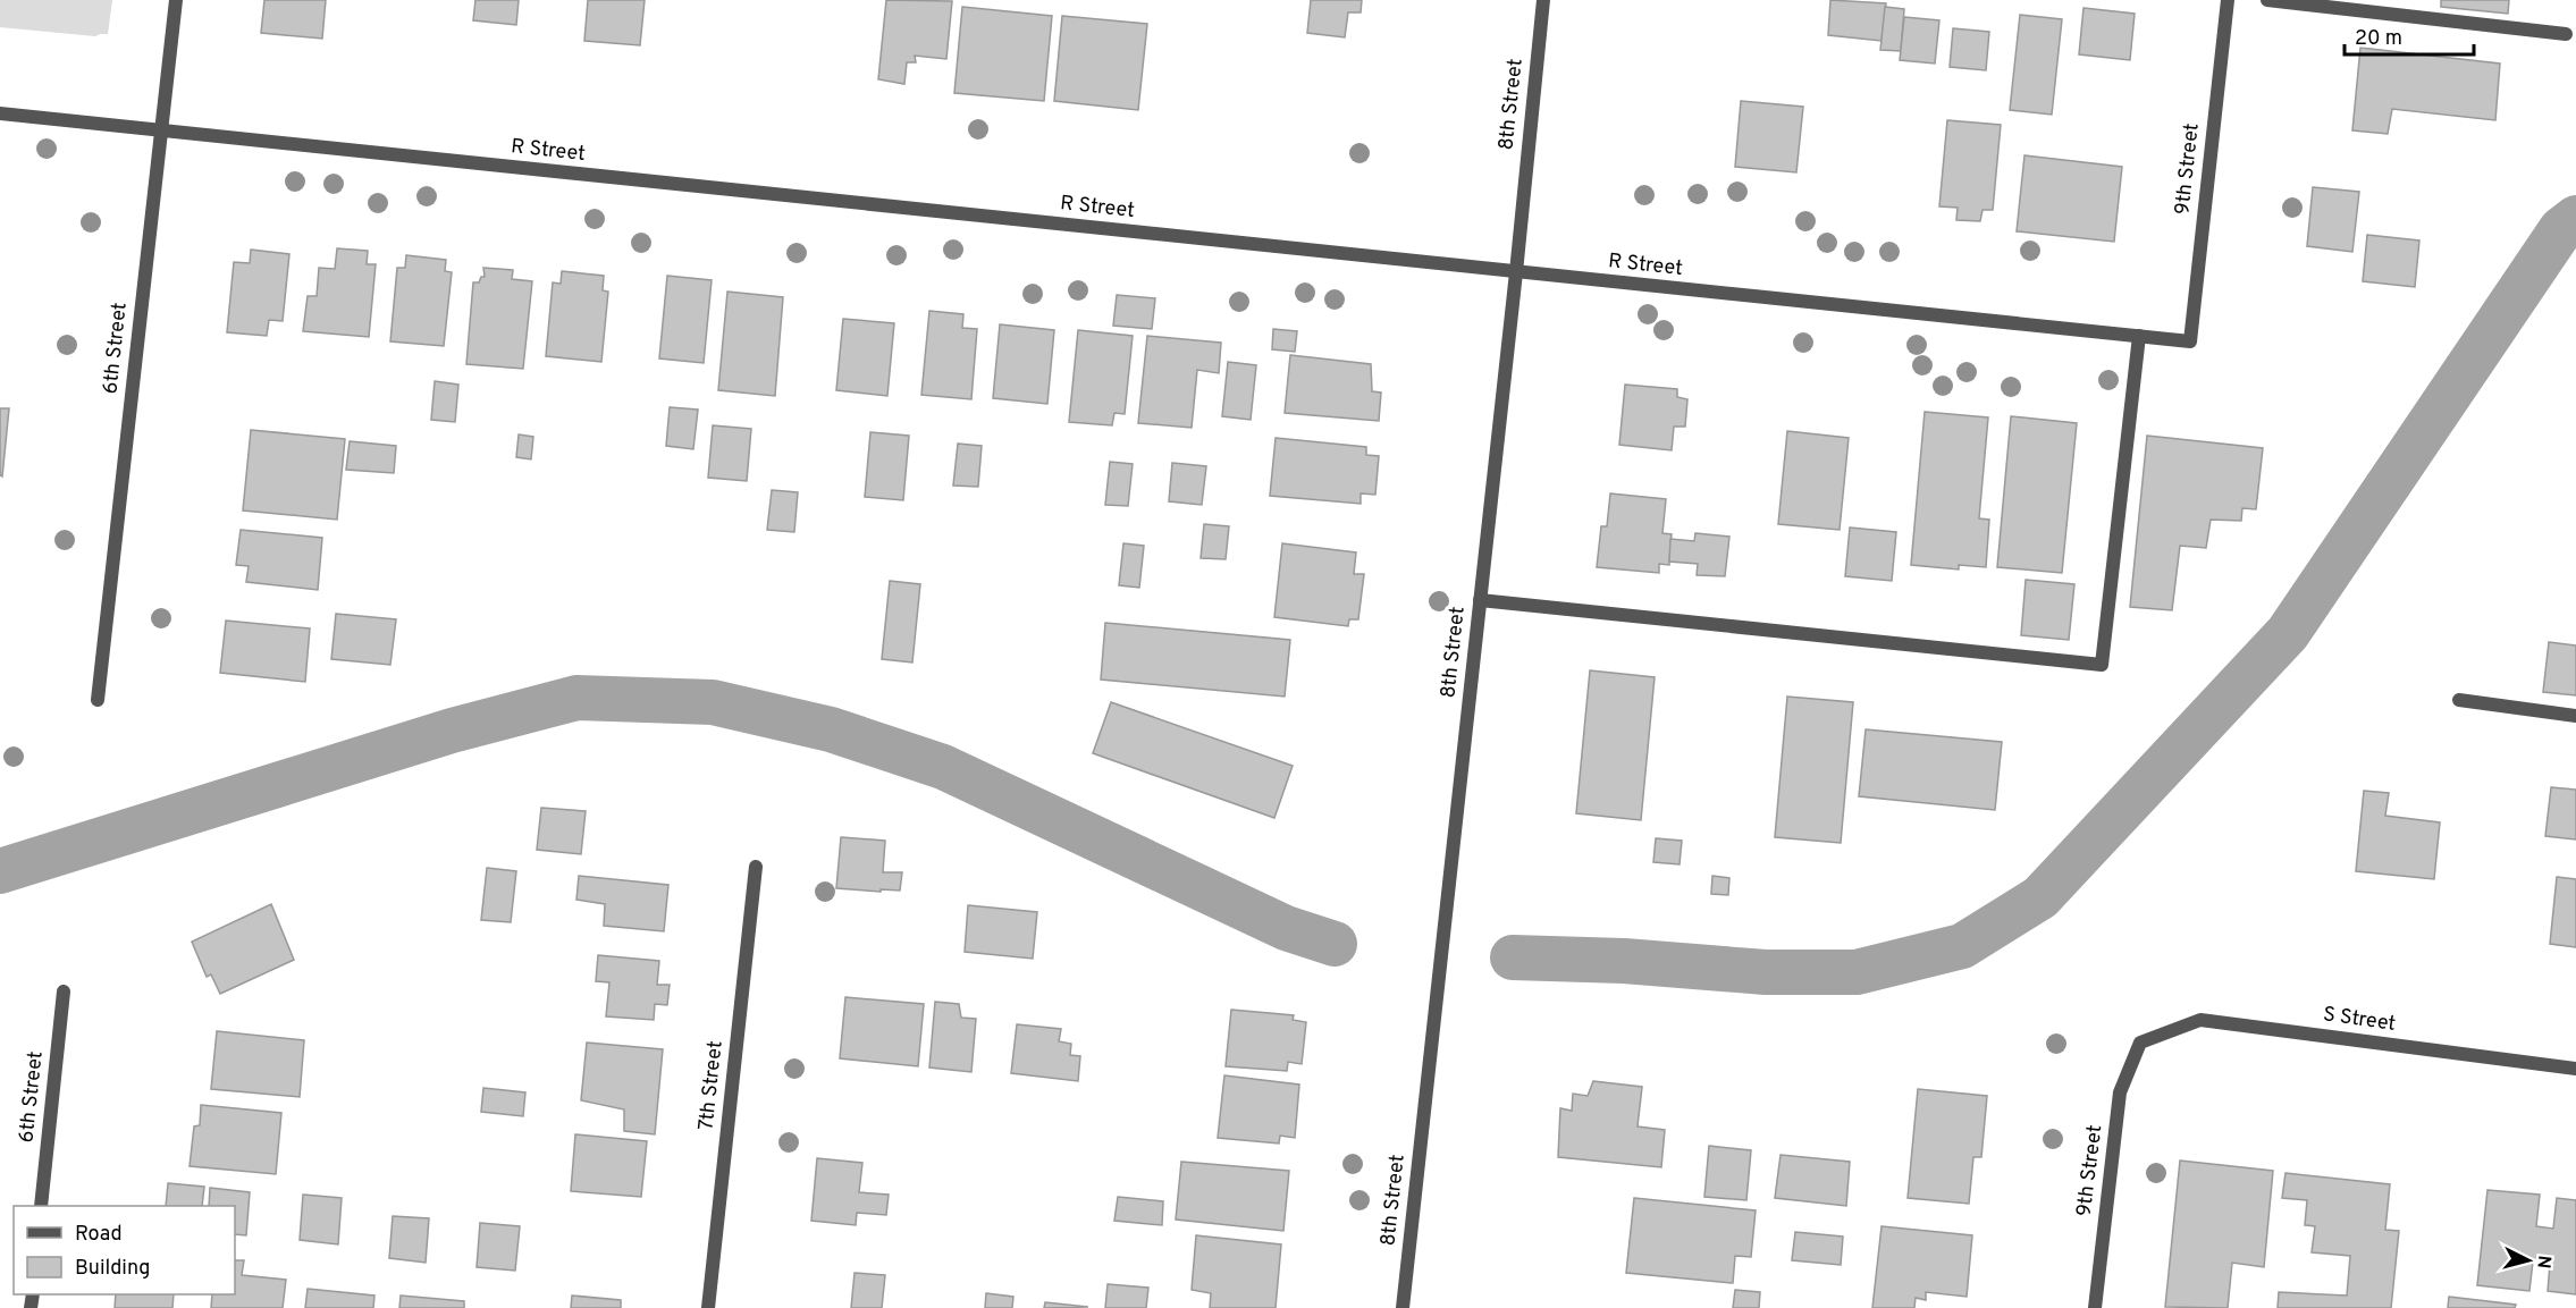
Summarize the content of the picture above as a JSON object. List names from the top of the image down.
{
  "streets": {
    "street": [
      "8th Street",
      "R Street",
      "9th Street",
      "6th Street",
      "S Street",
      "7th Street"
    ]
  },
  "crossings": [
    ["8th Street", "R Street"],
    ["R Street", "9th Street"],
    ["R Street", "6th Street"],
    ["9th Street", "S Street"]
  ],
  "legend": ["Road", "Building"],
  "scale_bar": "20 m",
  "north": "right"
}
